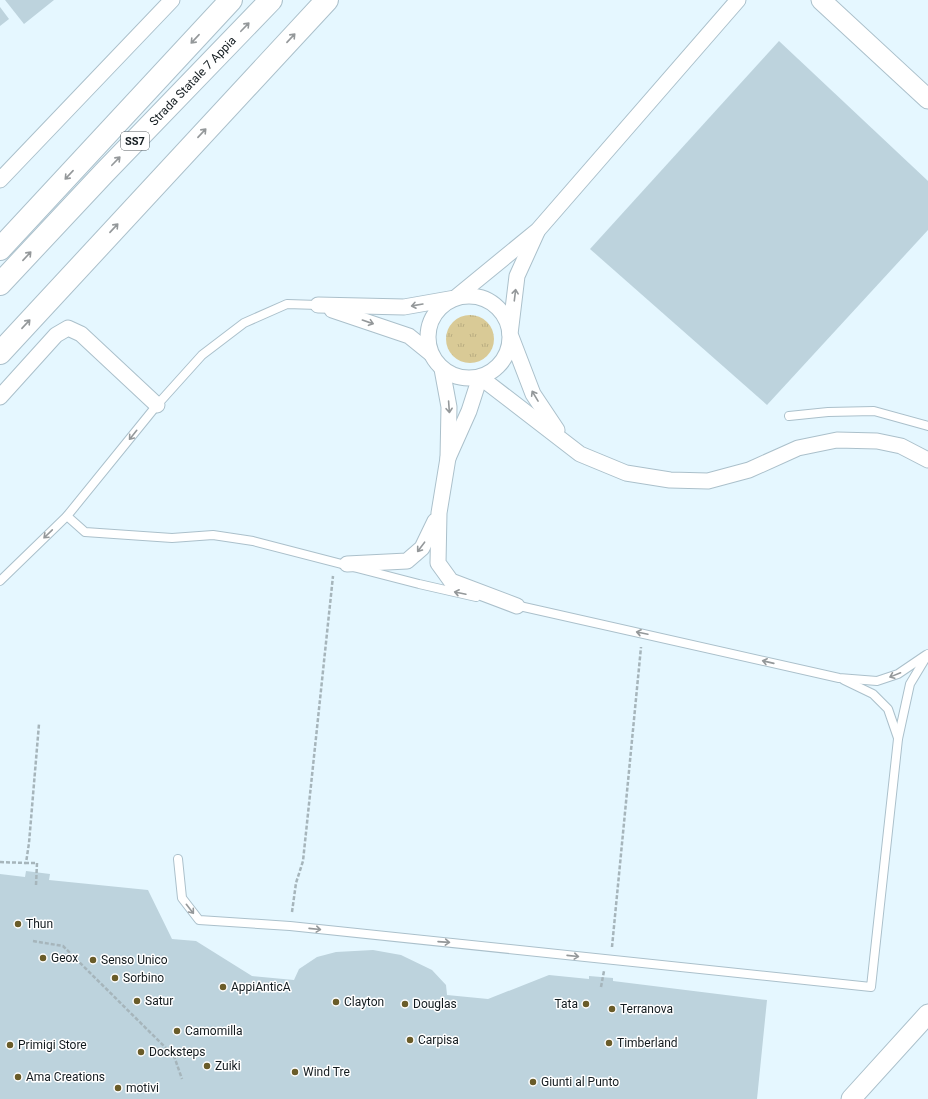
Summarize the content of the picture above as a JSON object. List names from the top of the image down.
{
  "streets": {
    "highway": ["Strada Statale 7 Appia", "SS7"]
  },
  "places": [
    "Thun",
    "Geox",
    "Senso Unico",
    "Sorbino",
    "AppiAnticA",
    "Satur",
    "Clayton",
    "Douglas",
    "Tata",
    "Terranova",
    "Camomilla",
    "Carpisa",
    "Timberland",
    "Primigi Store",
    "Docksteps",
    "Zuiki",
    "Wind Tre",
    "Ama Creations",
    "Giunti al Punto",
    "motivi"
  ]
}
